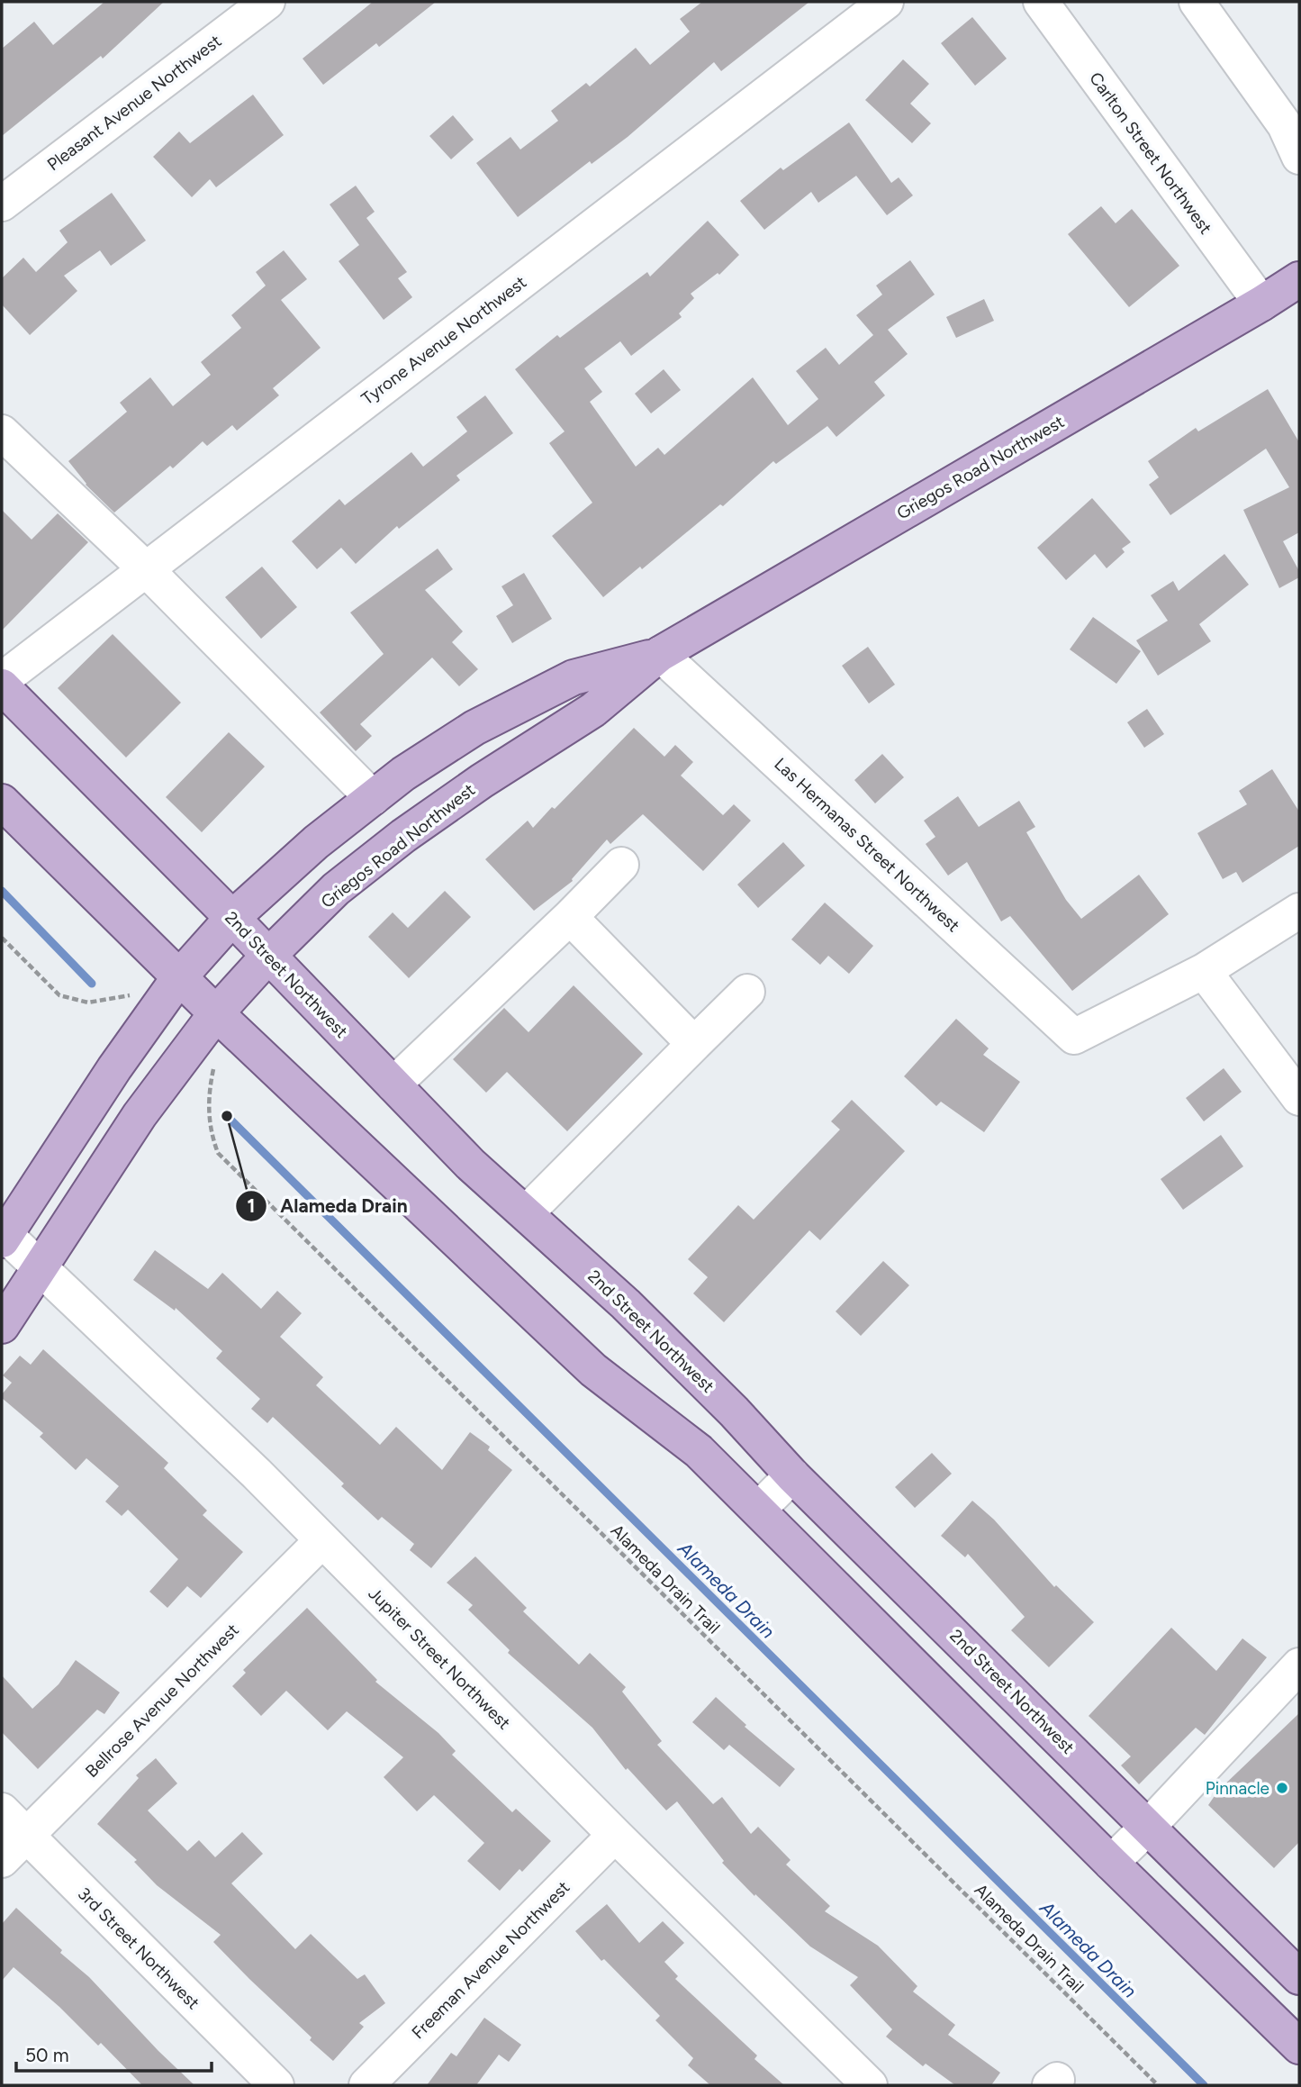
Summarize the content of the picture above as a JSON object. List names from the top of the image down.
{
  "streets": {
    "main road": ["Griegos Road Northwest", "2nd Street Northwest"],
    "street": [
      "Pleasant Avenue Northwest",
      "Carlton Street Northwest",
      "Tyrone Avenue Northwest",
      "Las Hermanas Street Northwest",
      "Jupiter Street Northwest",
      "Bellrose Avenue Northwest",
      "3rd Street Northwest",
      "Freeman Avenue Northwest"
    ],
    "path": ["Alameda Drain Trail"]
  },
  "crossings": [
    ["Carlton Street Northwest", "Griegos Road Northwest"],
    ["Griegos Road Northwest", "Las Hermanas Street Northwest"],
    ["Griegos Road Northwest", "2nd Street Northwest"],
    ["Griegos Road Northwest", "Jupiter Street Northwest"],
    ["Jupiter Street Northwest", "Bellrose Avenue Northwest"],
    ["Jupiter Street Northwest", "Freeman Avenue Northwest"],
    ["Bellrose Avenue Northwest", "3rd Street Northwest"]
  ],
  "water": ["Alameda Drain"],
  "places": ["Alameda Drain", "Pinnacle"],
  "scale_bar": "50 m"
}
